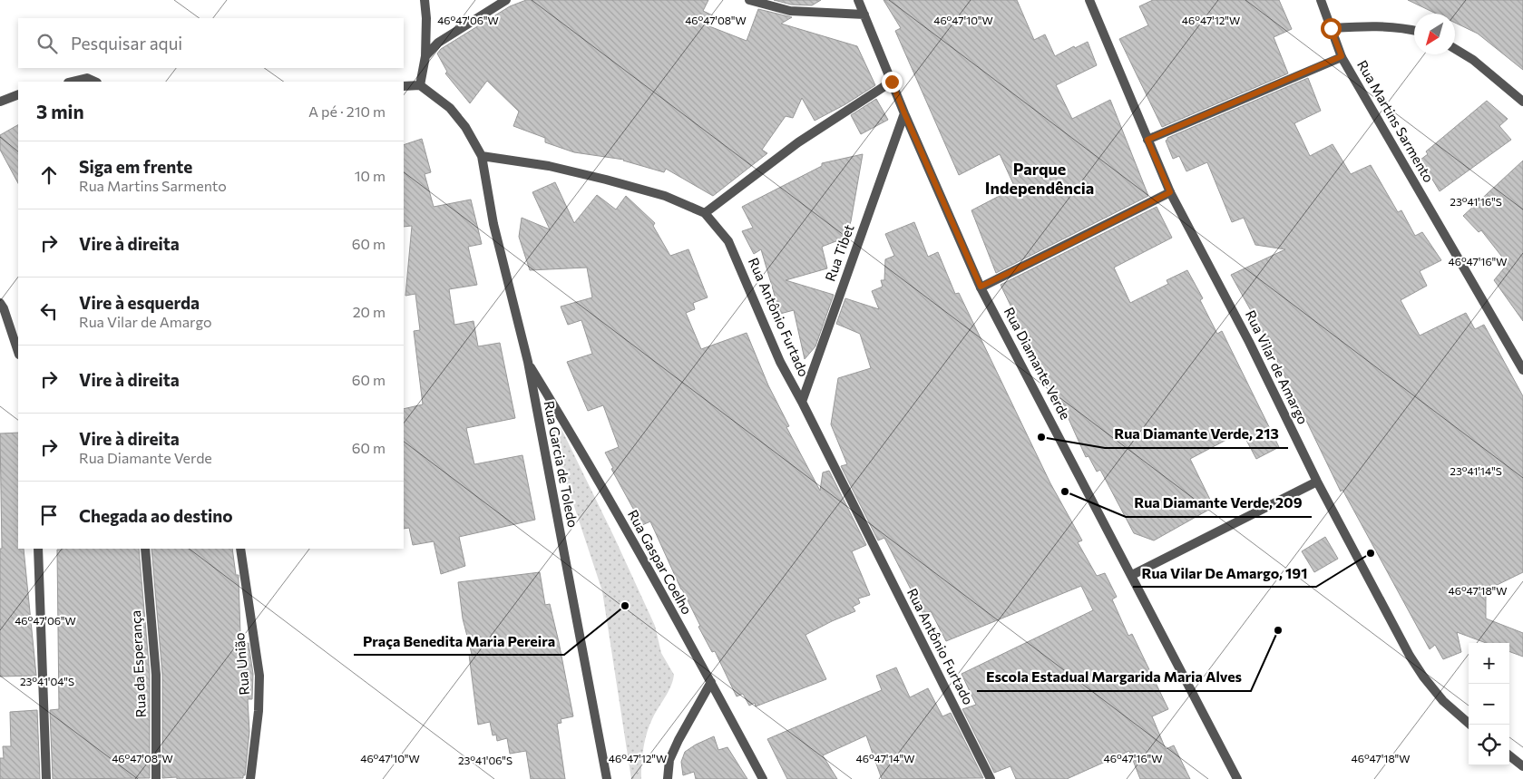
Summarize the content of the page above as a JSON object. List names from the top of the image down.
{
  "streets": {
    "street": [
      "Rua Martins Sarmento",
      "Rua Tibet",
      "Rua Antônio Furtado",
      "Rua Diamante Verde",
      "Rua Vilar de Amargo",
      "Rua Garcia de Toledo",
      "Rua Gaspar Coelho",
      "Rua da Esperança",
      "Rua União"
    ]
  },
  "crossings": [
    ["Rua Tibet", "Rua Antônio Furtado"],
    ["Rua Tibet", "Rua Diamante Verde"],
    ["Rua Antônio Furtado", "Rua Garcia de Toledo"],
    ["Rua Garcia de Toledo", "Rua Gaspar Coelho"]
  ],
  "districts": ["Parque Independência"],
  "places": [
    "Rua Diamante Verde, 213",
    "Rua Diamante Verde, 209",
    "Rua Vilar De Amargo, 191",
    "Praça Benedita Maria Pereira",
    "Escola Estadual Margarida Maria Alves"
  ],
  "north": "bottom left",
  "page": {
    "search": "Pesquisar aqui",
    "heading": ["3 min", "A pé · 210 m"],
    "list": [
      ["Siga em frente", "Rua Martins Sarmento", "10 m"],
      ["Vire à direita", "60 m"],
      ["Vire à esquerda", "Rua Vilar de Amargo", "20 m"],
      ["Vire à direita", "60 m"],
      ["Vire à direita", "Rua Diamante Verde", "60 m"],
      "Chegada ao destino"
    ],
    "map_buttons": ["+", "−"]
  },
  "coordinates": [
    "46°47'06\"W",
    "46°47'08\"W",
    "46°47'10\"W",
    "46°47'12\"W",
    "23°41'16\"S",
    "46°47'16\"W",
    "23°41'14\"S",
    "46°47'18\"W",
    "23°41'04\"S",
    "46°47'14\"W",
    "23°41'06\"S"
  ]
}
